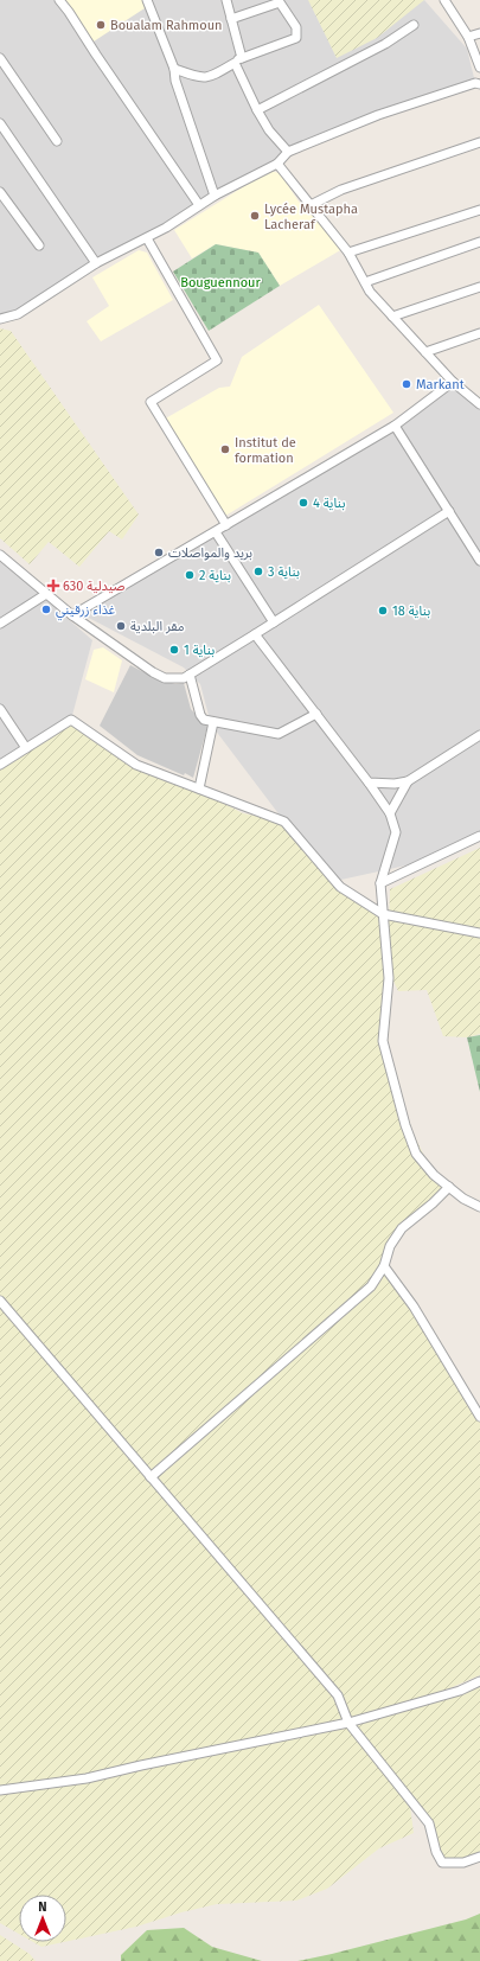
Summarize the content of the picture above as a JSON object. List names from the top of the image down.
{
  "parks": ["Bouguennour"],
  "places": {
    "other": [
      "Boualam Rahmoun",
      "Lycée Mustapha Lacheraf",
      "Markant",
      "Institut de formation",
      "بناية 4",
      "بريد والمواصلات",
      "بناية 3",
      "بناية 2",
      "غذاء زرقيني",
      "بناية 18",
      "مقر البلدية",
      "بناية 1"
    ],
    "health": ["صيدلية 630"]
  },
  "north": "top"
}
